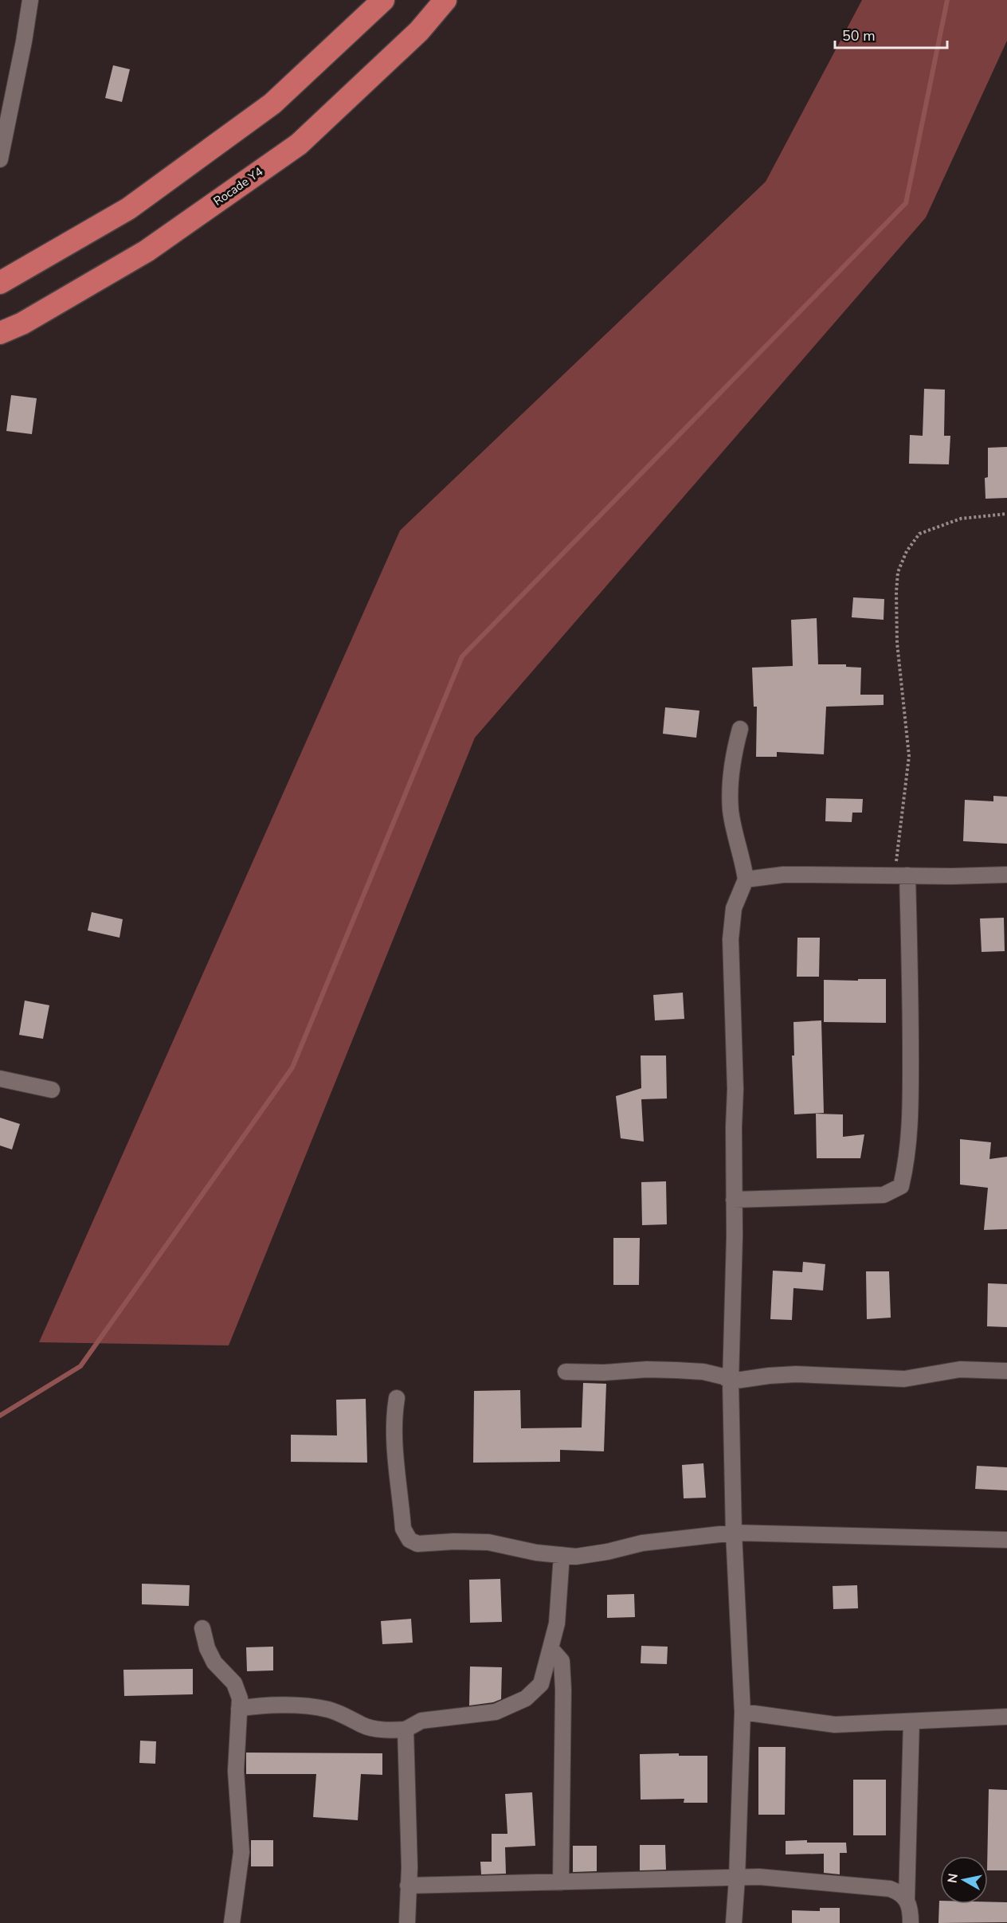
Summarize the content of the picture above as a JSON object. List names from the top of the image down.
{
  "streets": {
    "highway": ["Rocade Y4"]
  },
  "scale_bar": "50 m",
  "north": "left"
}
